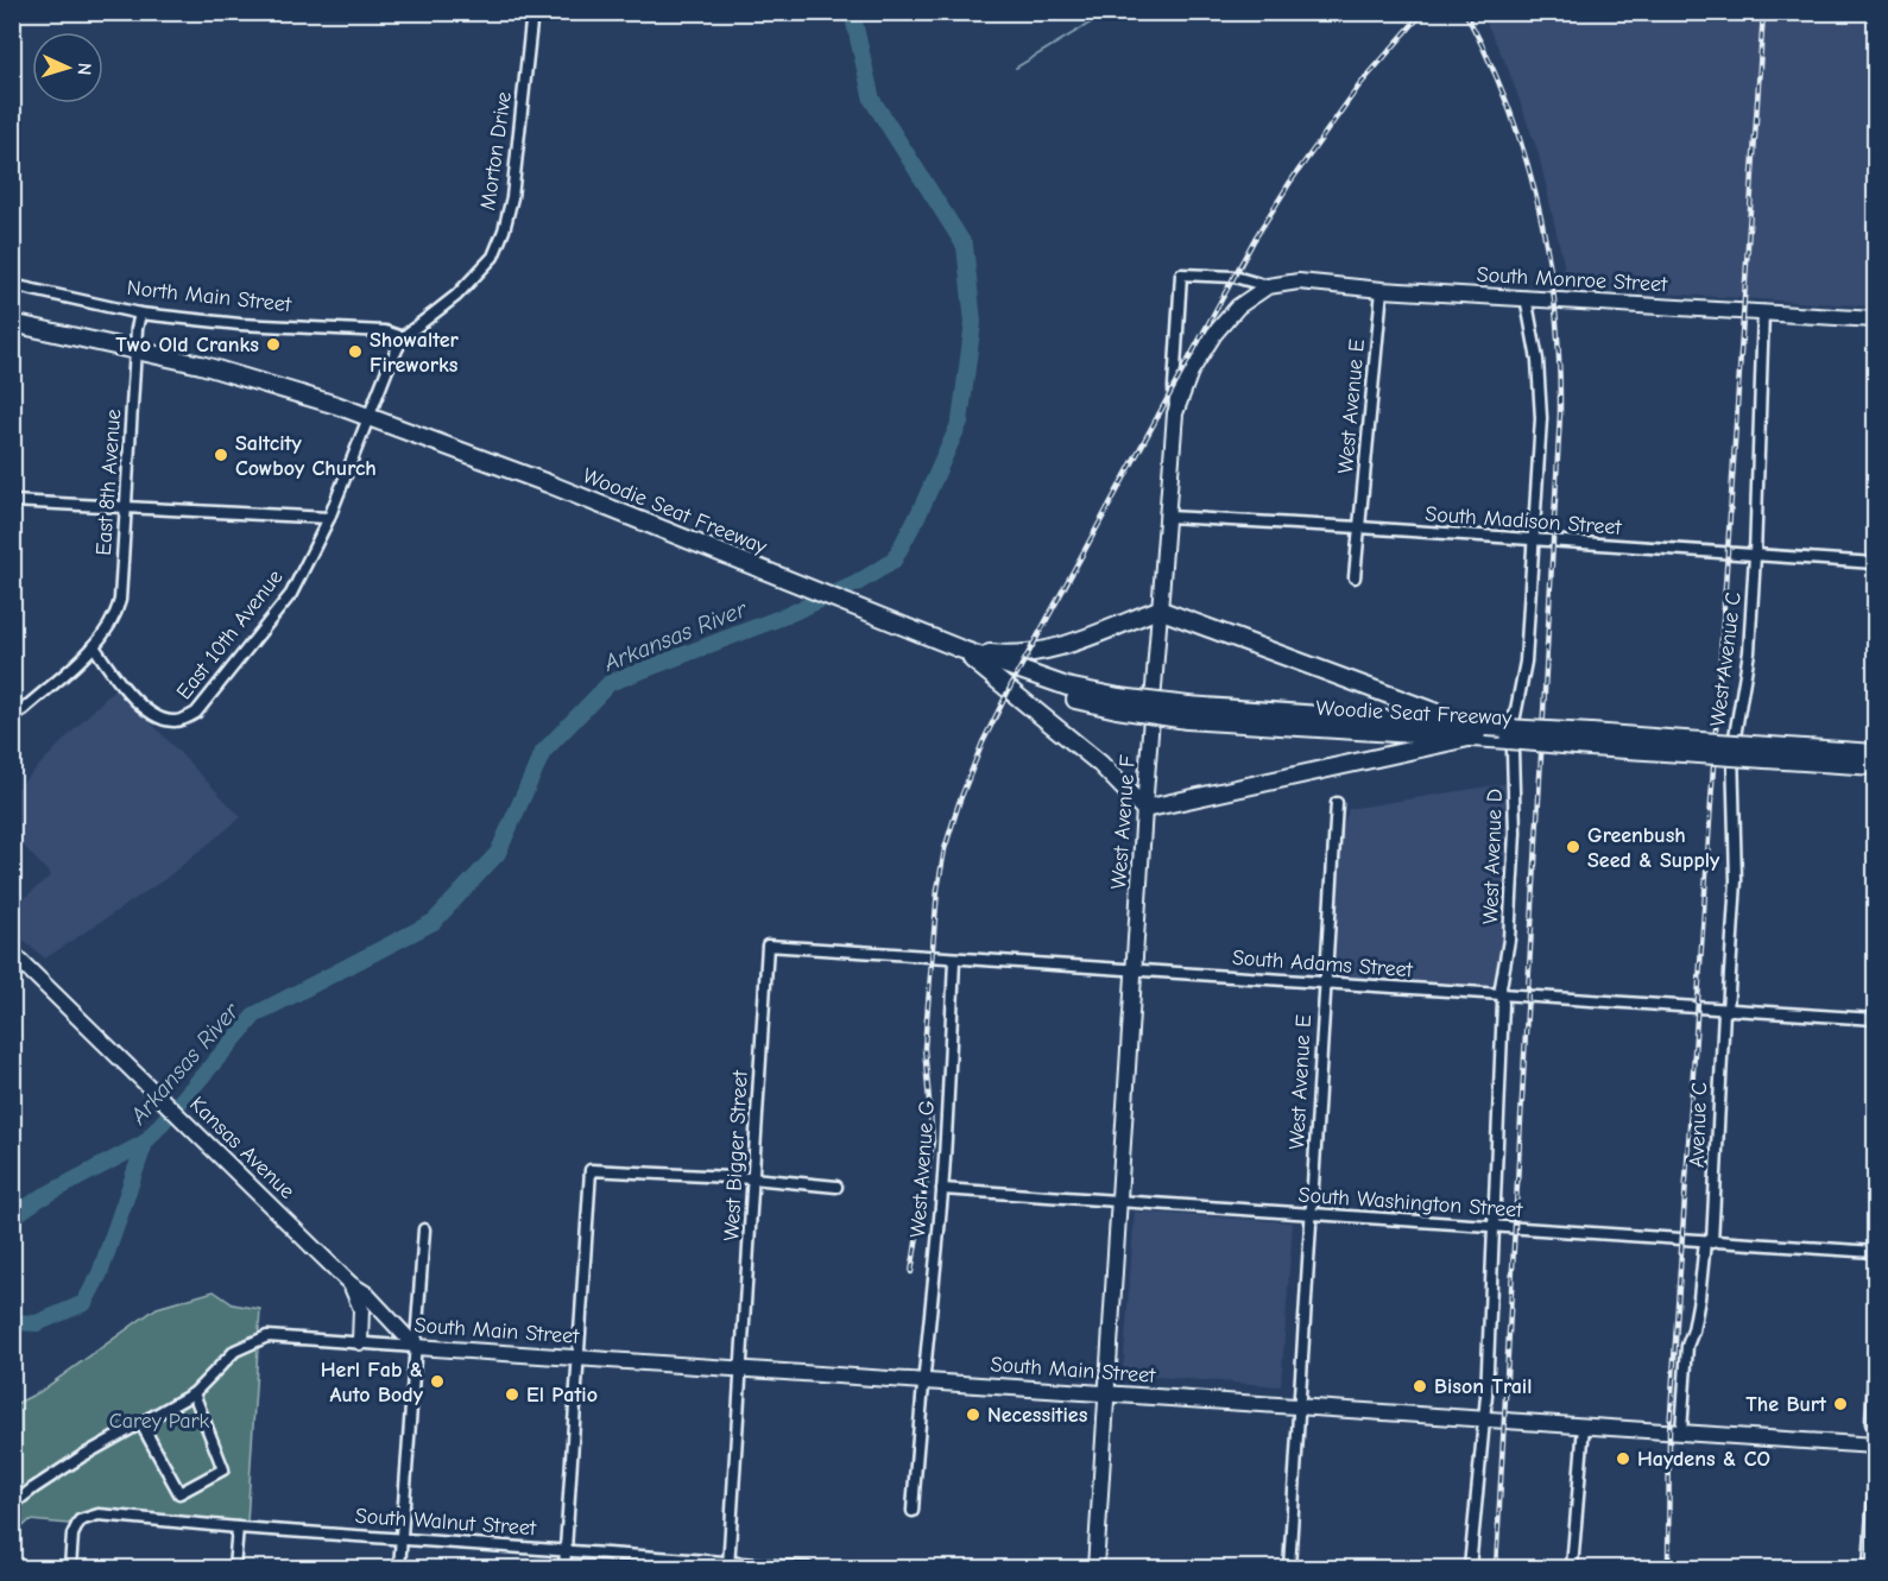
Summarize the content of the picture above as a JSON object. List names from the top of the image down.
{
  "streets": {
    "main road": ["Woodie Seat Freeway"],
    "street": [
      "Morton Drive",
      "South Monroe Street",
      "North Main Street",
      "West Avenue E",
      "East 8th Avenue",
      "South Madison Street",
      "East 10th Avenue",
      "West Avenue C",
      "West Avenue F",
      "West Avenue D",
      "South Adams Street",
      "Avenue C",
      "Kansas Avenue",
      "West Bigger Street",
      "West Avenue G",
      "South Washington Street",
      "South Main Street",
      "South Walnut Street"
    ]
  },
  "crossings": [
    ["Morton Drive", "North Main Street"],
    ["Morton Drive", "East 10th Avenue"],
    ["South Monroe Street", "West Avenue E"],
    ["South Monroe Street", "West Avenue C"],
    ["South Monroe Street", "West Avenue F"],
    ["South Monroe Street", "West Avenue D"],
    ["North Main Street", "East 8th Avenue"],
    ["North Main Street", "East 10th Avenue"],
    ["West Avenue E", "South Madison Street"],
    ["West Avenue E", "South Adams Street"],
    ["West Avenue E", "South Washington Street"],
    ["West Avenue E", "South Main Street"],
    ["East 8th Avenue", "East 10th Avenue"],
    ["Woodie Seat Freeway", "East 10th Avenue"],
    ["South Madison Street", "West Avenue C"],
    ["South Madison Street", "West Avenue F"],
    ["South Madison Street", "West Avenue D"],
    ["West Avenue C", "South Adams Street"],
    ["West Avenue C", "Avenue C"],
    ["West Avenue F", "South Adams Street"],
    ["West Avenue F", "South Washington Street"],
    ["West Avenue F", "South Main Street"],
    ["West Avenue D", "South Adams Street"],
    ["West Avenue D", "South Washington Street"],
    ["West Avenue D", "South Main Street"],
    ["South Adams Street", "Avenue C"],
    ["South Adams Street", "West Bigger Street"],
    ["South Adams Street", "West Avenue G"],
    ["Avenue C", "South Washington Street"],
    ["Avenue C", "South Main Street"],
    ["Kansas Avenue", "South Main Street"],
    ["West Bigger Street", "South Main Street"],
    ["West Bigger Street", "South Walnut Street"],
    ["West Avenue G", "South Washington Street"],
    ["West Avenue G", "South Main Street"]
  ],
  "water": ["Arkansas River"],
  "parks": ["Carey Park"],
  "places": [
    "Two Old Cranks",
    "Showalter Fireworks",
    "Saltcity Cowboy Church",
    "Greenbush Seed & Supply",
    "Herl Fab & Auto Body",
    "Bison Trail",
    "El Patio",
    "The Burt",
    "Necessities",
    "Haydens & CO"
  ],
  "north": "right"
}
